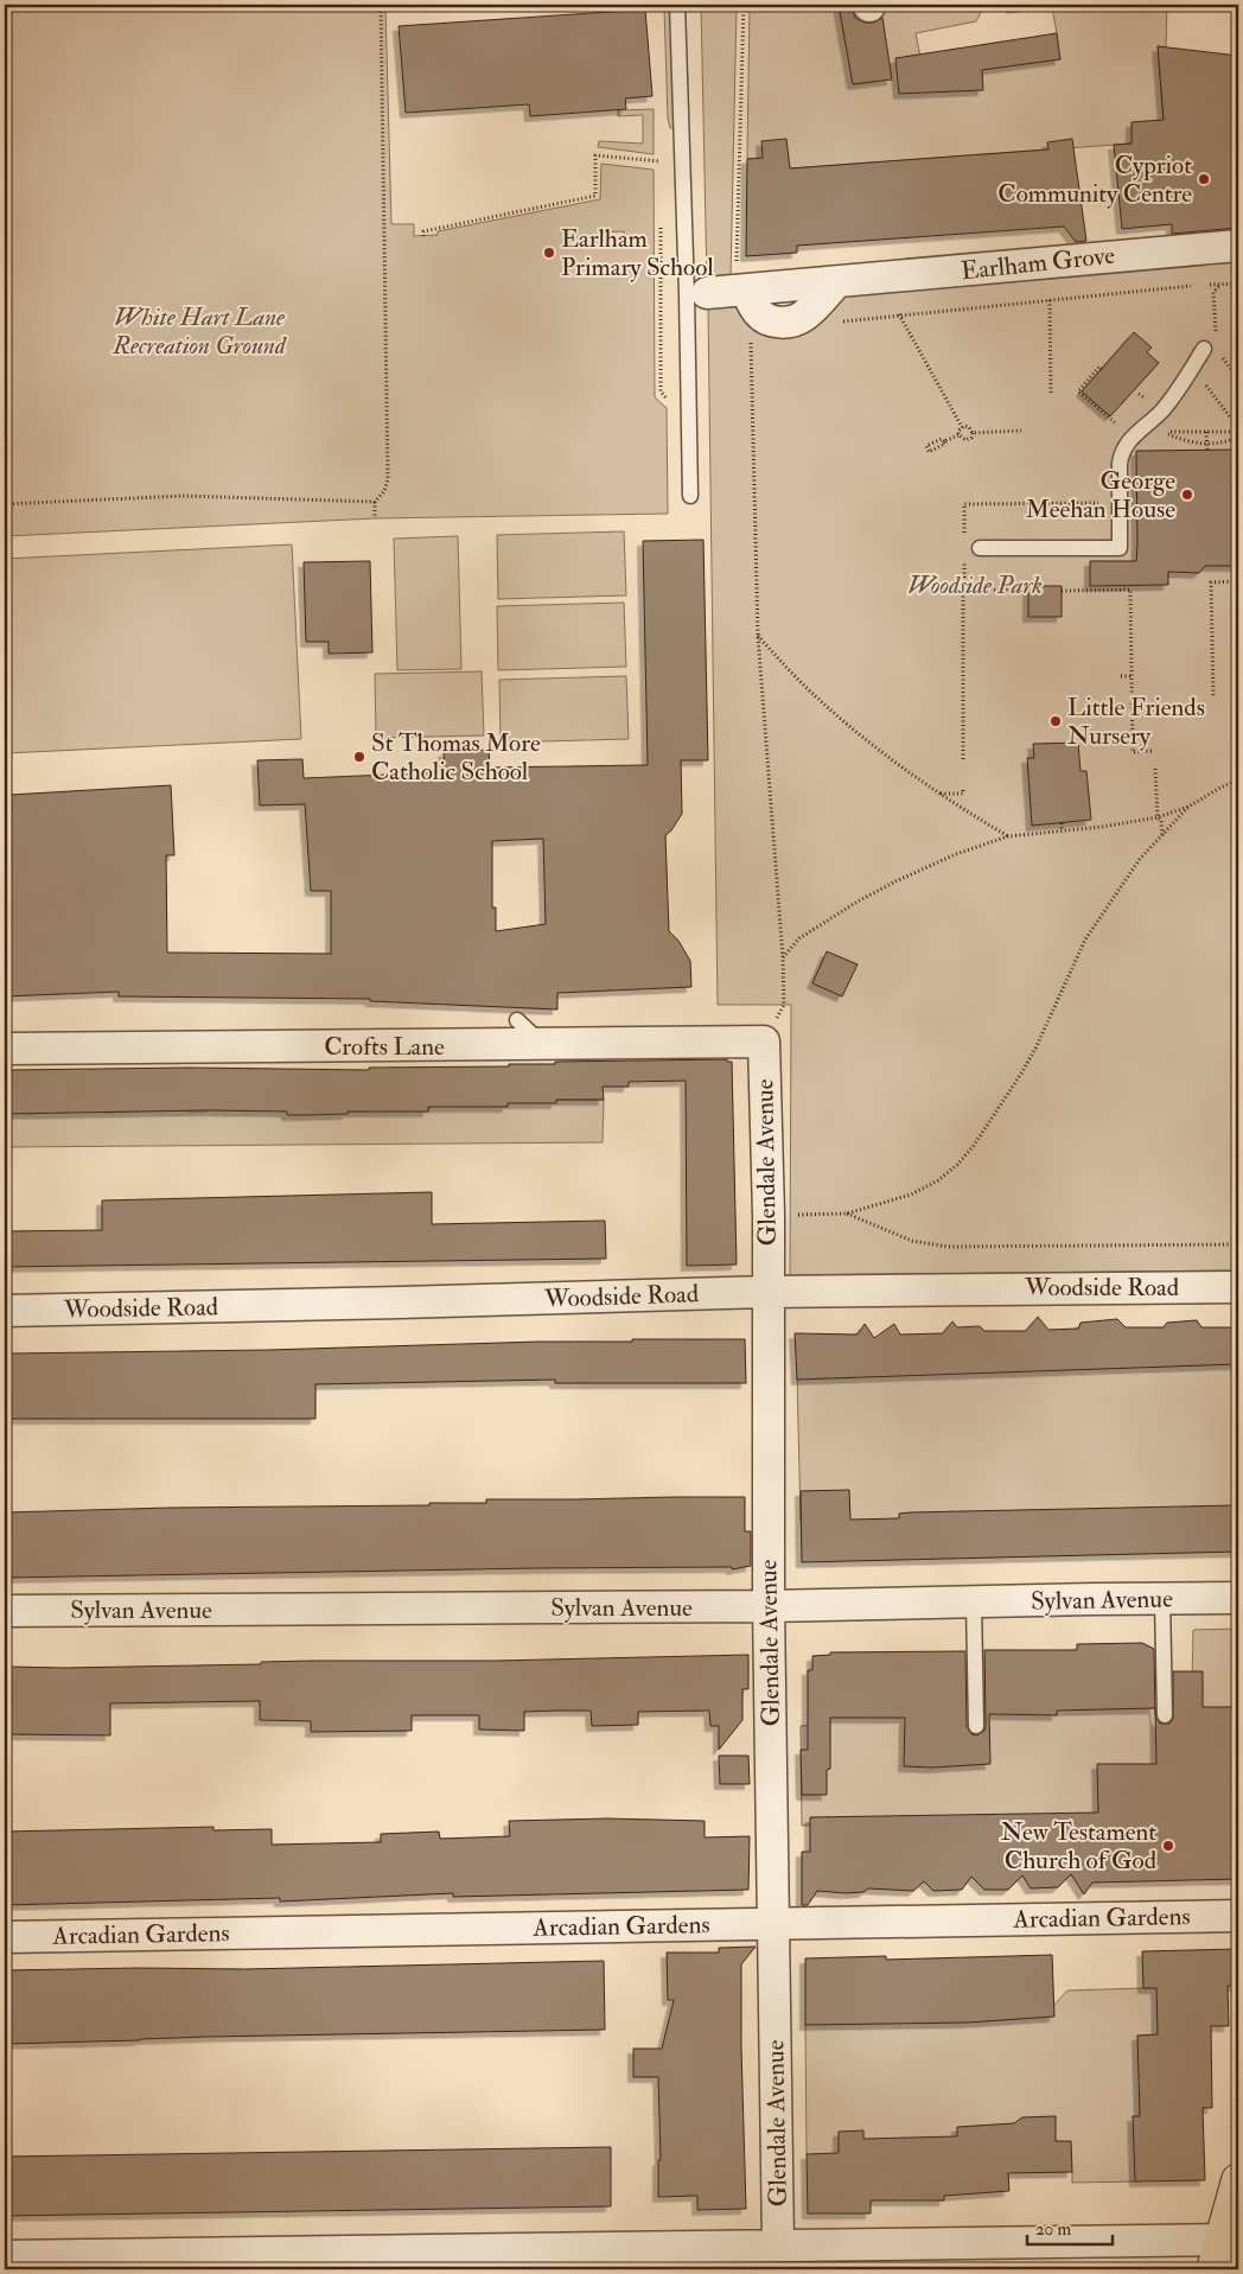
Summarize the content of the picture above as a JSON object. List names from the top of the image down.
{
  "streets": {
    "street": [
      "Earlham Grove",
      "Crofts Lane",
      "Glendale Avenue",
      "Woodside Road",
      "Sylvan Avenue",
      "Arcadian Gardens"
    ]
  },
  "crossings": [
    ["Crofts Lane", "Glendale Avenue"],
    ["Glendale Avenue", "Woodside Road"],
    ["Glendale Avenue", "Sylvan Avenue"],
    ["Glendale Avenue", "Arcadian Gardens"]
  ],
  "parks": ["White Hart Lane Recreation Ground", "Woodside Park"],
  "places": [
    "Cypriot Community Centre",
    "Earlham Primary School",
    "George Meehan House",
    "Little Friends Nursery",
    "St Thomas More Catholic School",
    "New Testament Church of God"
  ],
  "scale_bar": "20 m"
}
